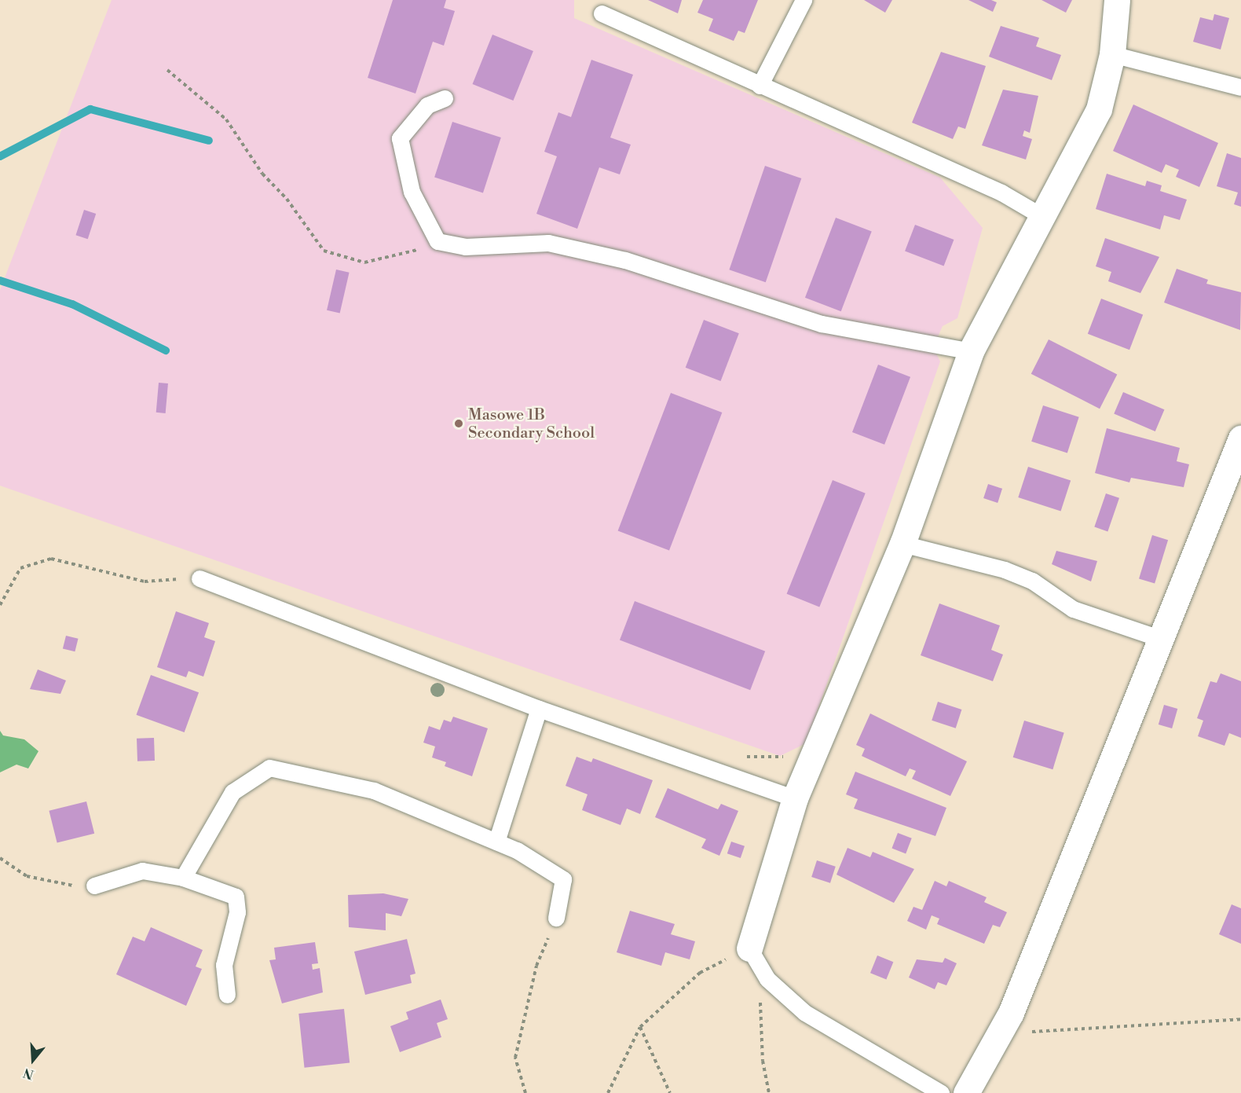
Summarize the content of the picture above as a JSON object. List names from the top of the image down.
{
  "places": ["Masowe 1B Secondary School"],
  "north": "bottom"
}
